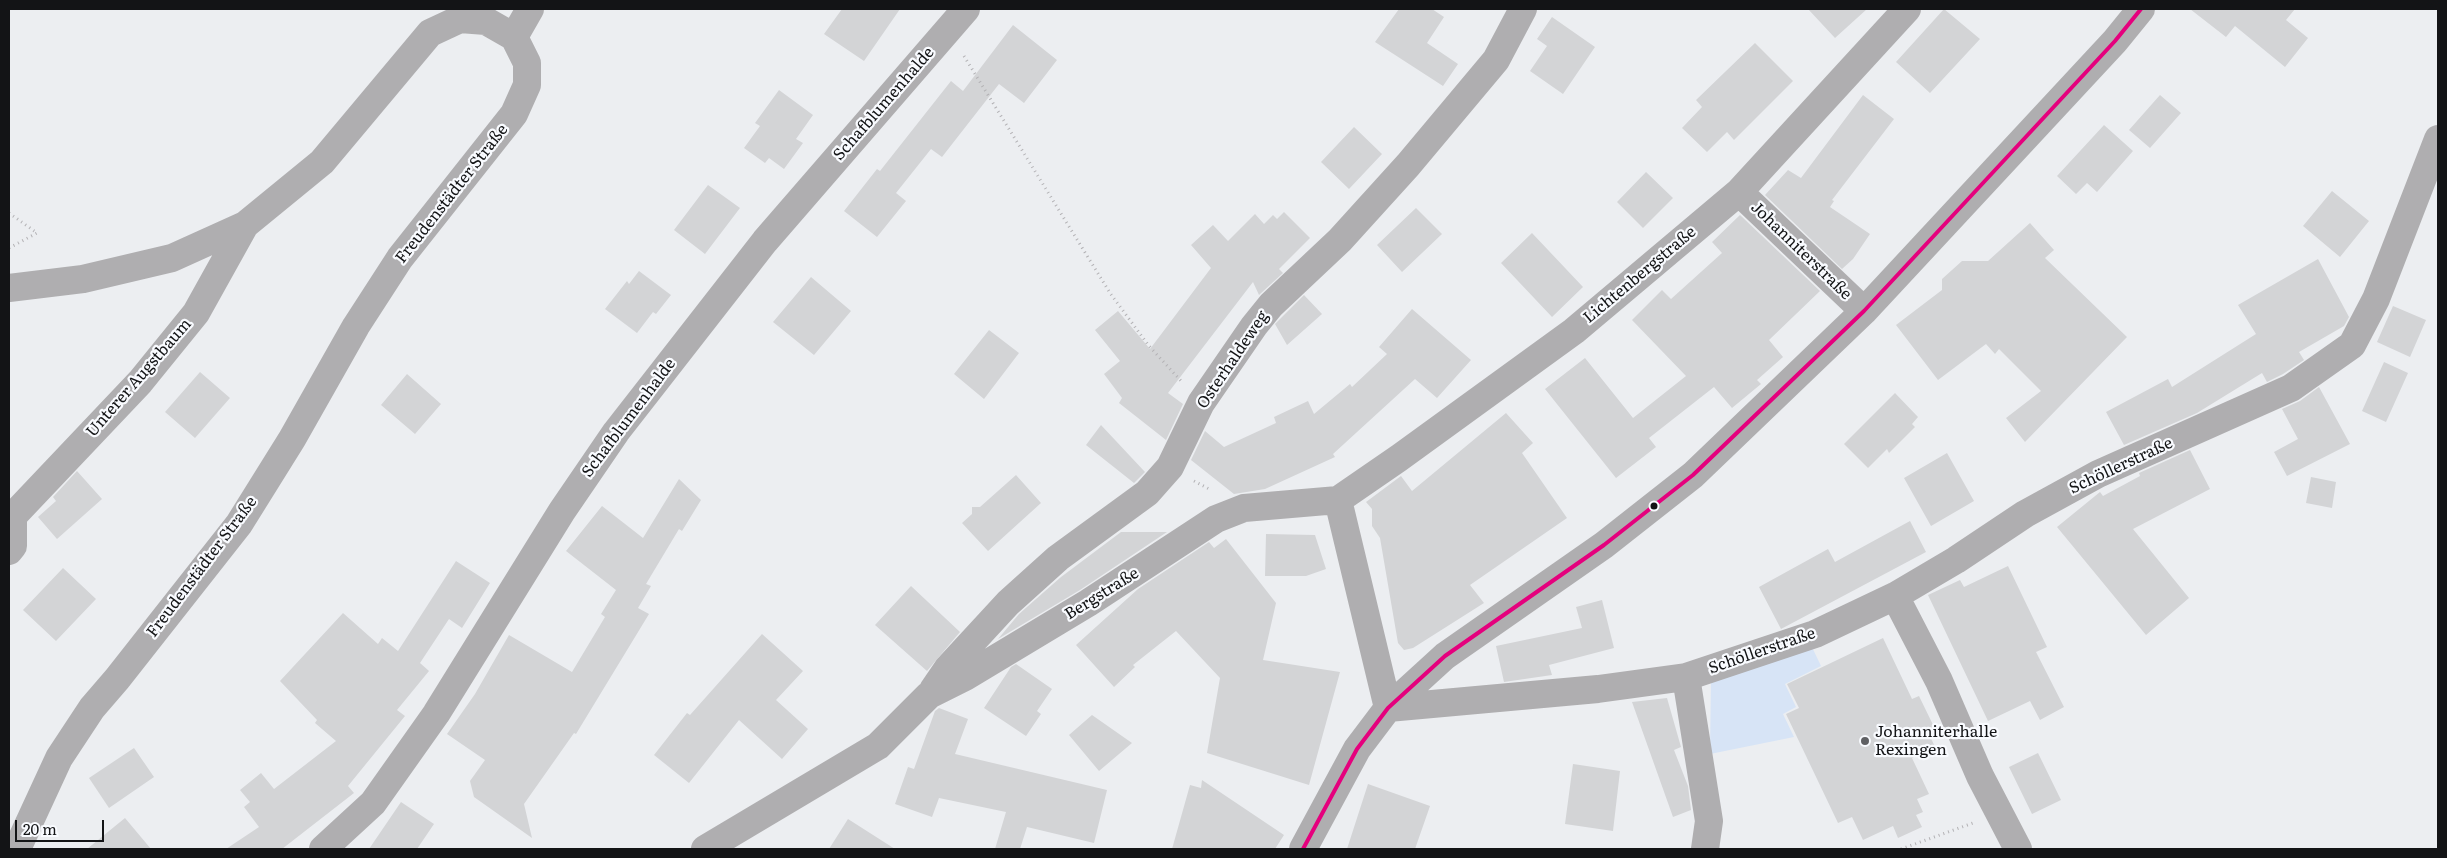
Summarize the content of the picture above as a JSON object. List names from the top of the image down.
{
  "streets": {
    "street": [
      "Schafblumenhalde",
      "Freudenstädter Straße",
      "Johanniterstraße",
      "Lichtenbergstraße",
      "Osterhaldeweg",
      "Unterer Augstbaum",
      "Schöllerstraße",
      "Bergstraße"
    ]
  },
  "crossings": [
    ["Johanniterstraße", "Lichtenbergstraße"],
    ["Johanniterstraße", "Schöllerstraße"],
    ["Lichtenbergstraße", "Bergstraße"],
    ["Osterhaldeweg", "Bergstraße"]
  ],
  "places": ["Johanniterhalle Rexingen"],
  "scale_bar": "20 m"
}
